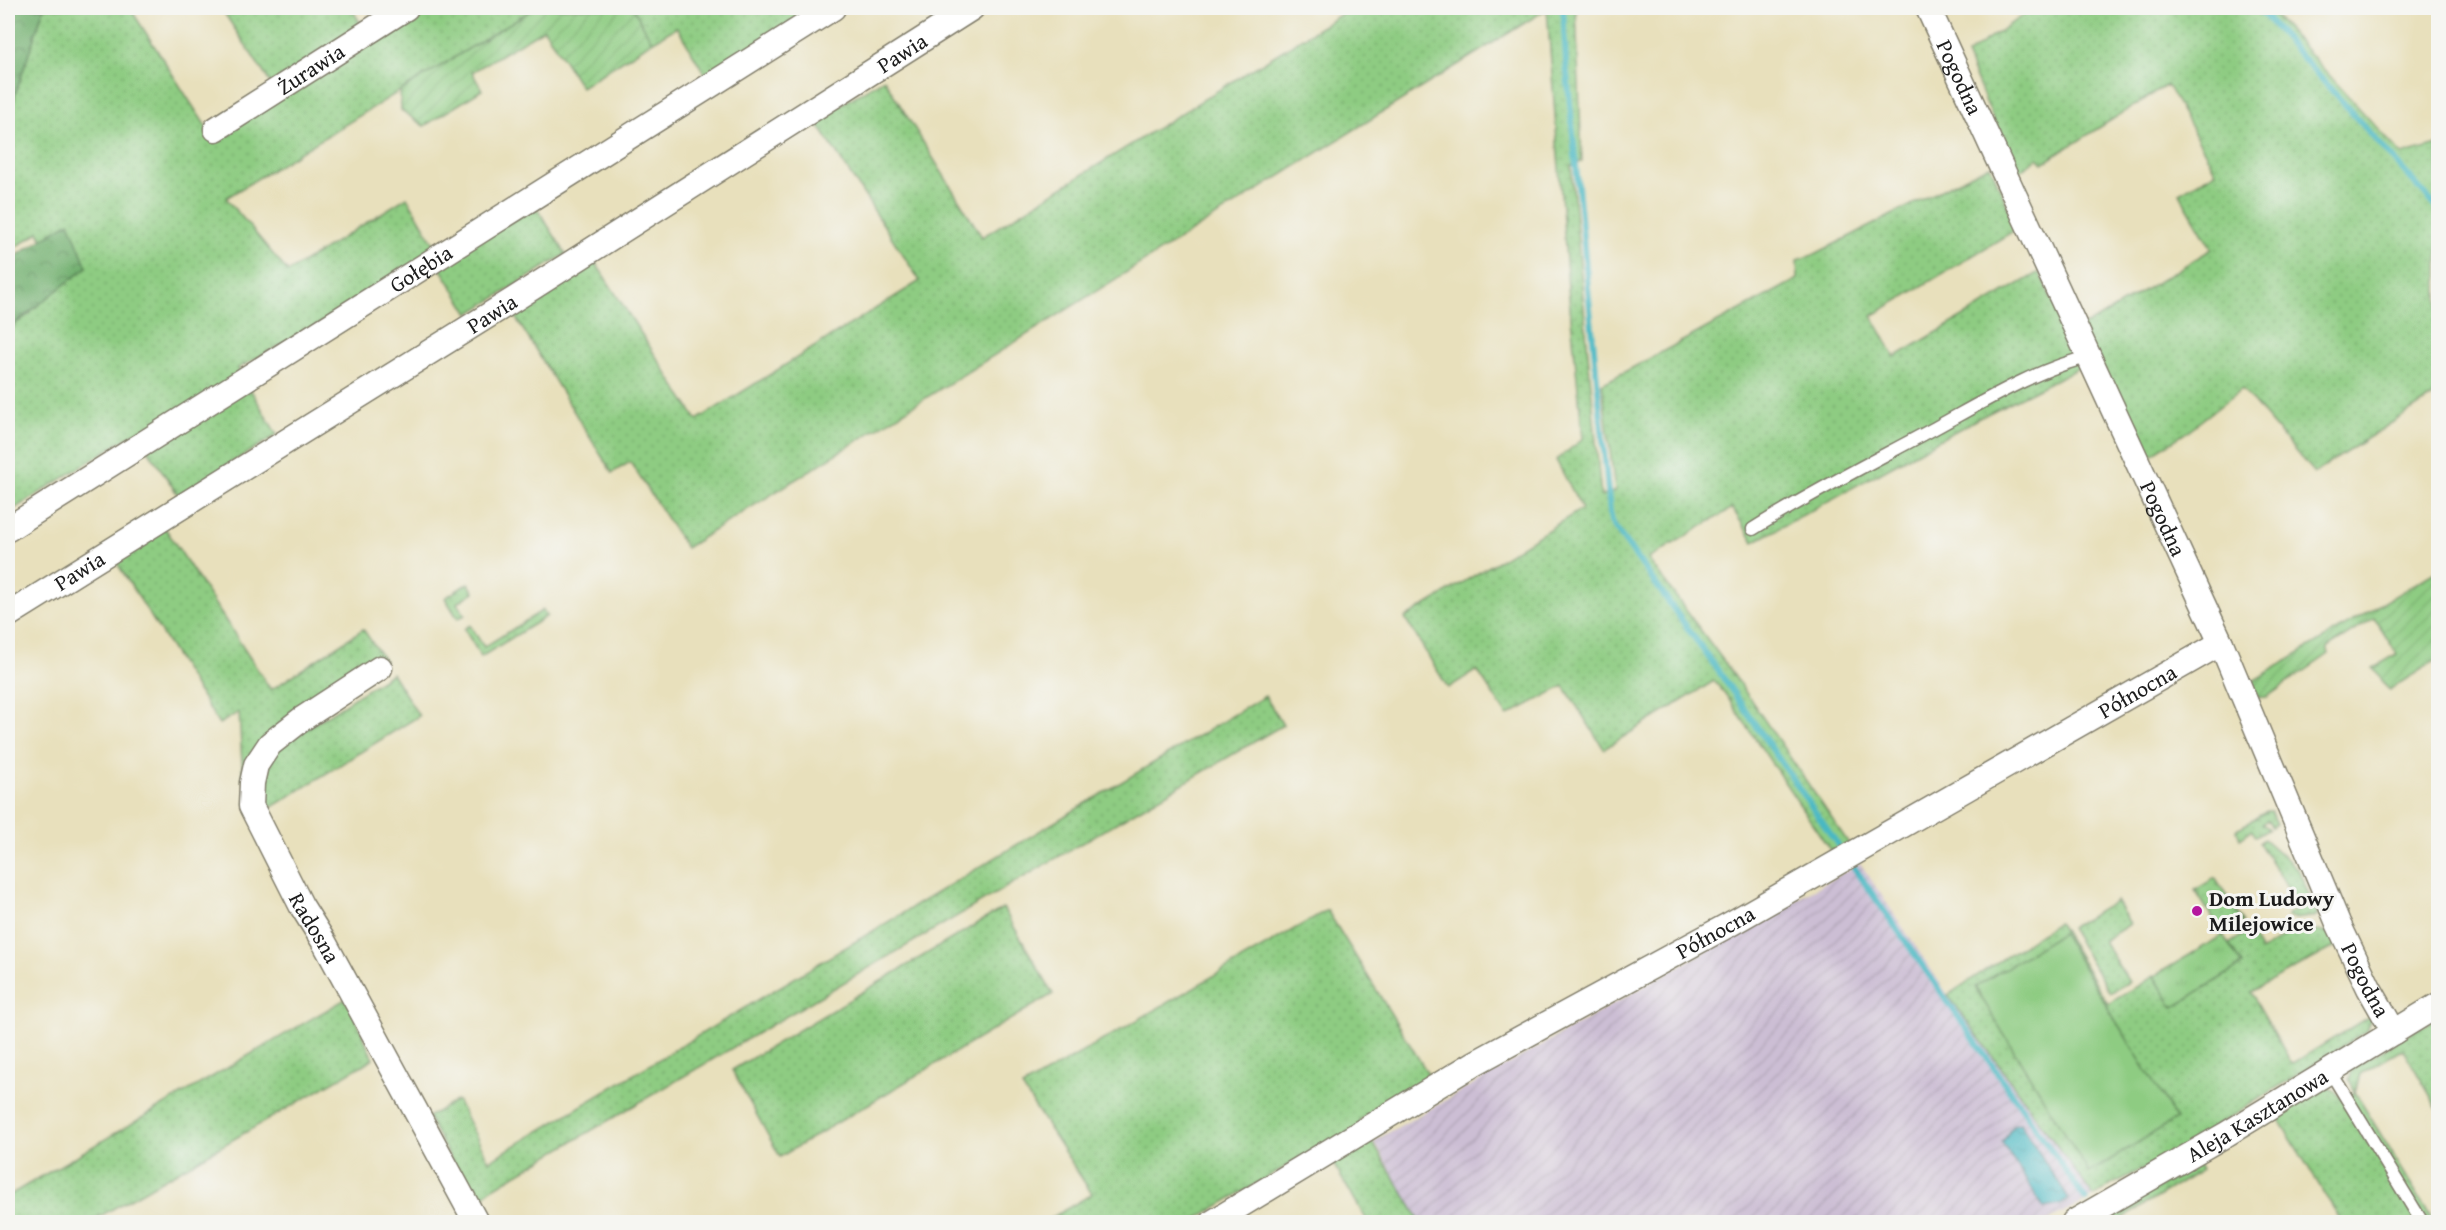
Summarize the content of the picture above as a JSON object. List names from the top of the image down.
{
  "streets": {
    "street": [
      "Pawia",
      "Żurawia",
      "Pogodna",
      "Gołębia",
      "Północna",
      "Radosna",
      "Aleja Kasztanowa"
    ]
  },
  "crossings": [
    ["Pogodna", "Północna"],
    ["Pogodna", "Aleja Kasztanowa"]
  ],
  "places": ["Dom Ludowy Milejowice"]
}
